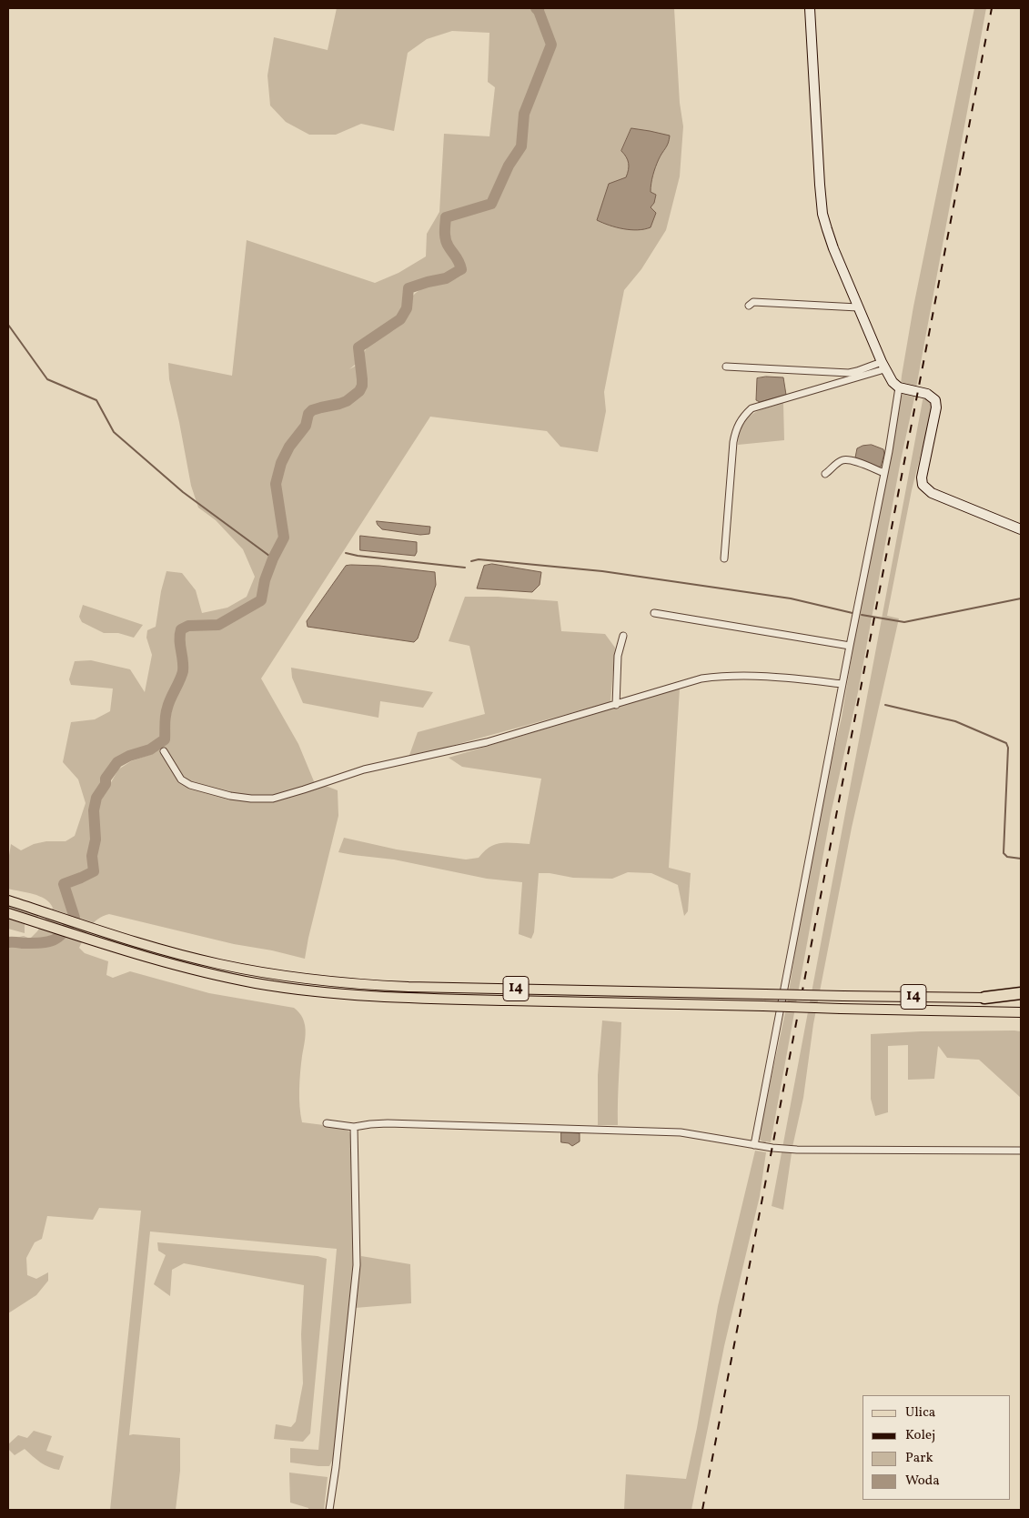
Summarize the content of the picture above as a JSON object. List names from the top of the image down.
{
  "streets": {
    "highway": ["14"]
  },
  "legend": [
    "Ulica",
    "Kolej",
    "Park",
    "Woda"
  ]
}
